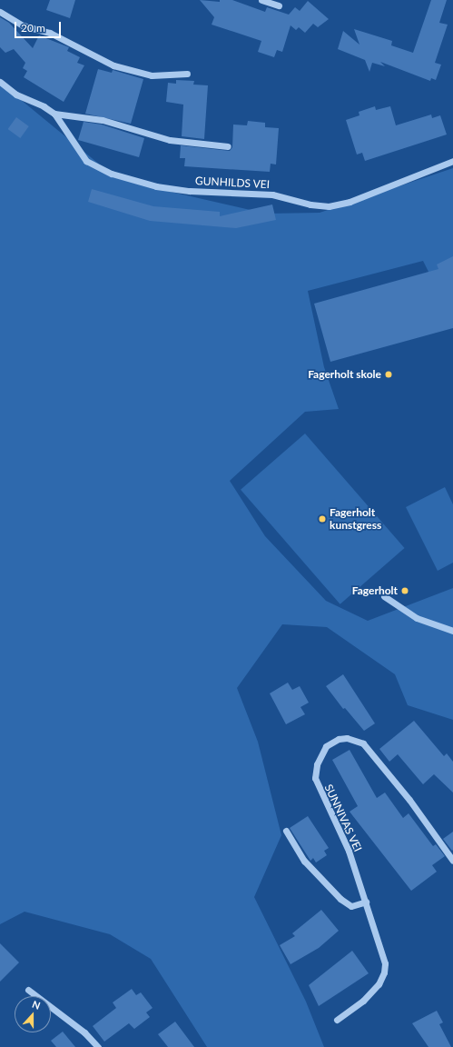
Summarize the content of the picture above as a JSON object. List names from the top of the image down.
{
  "streets": {
    "street": ["GUNHILDS VEI", "SUNNIVAS VEI"]
  },
  "places": ["Fagerholt skole", "Fagerholt kunstgress", "Fagerholt"],
  "scale_bar": "20 m",
  "north": "top"
}
